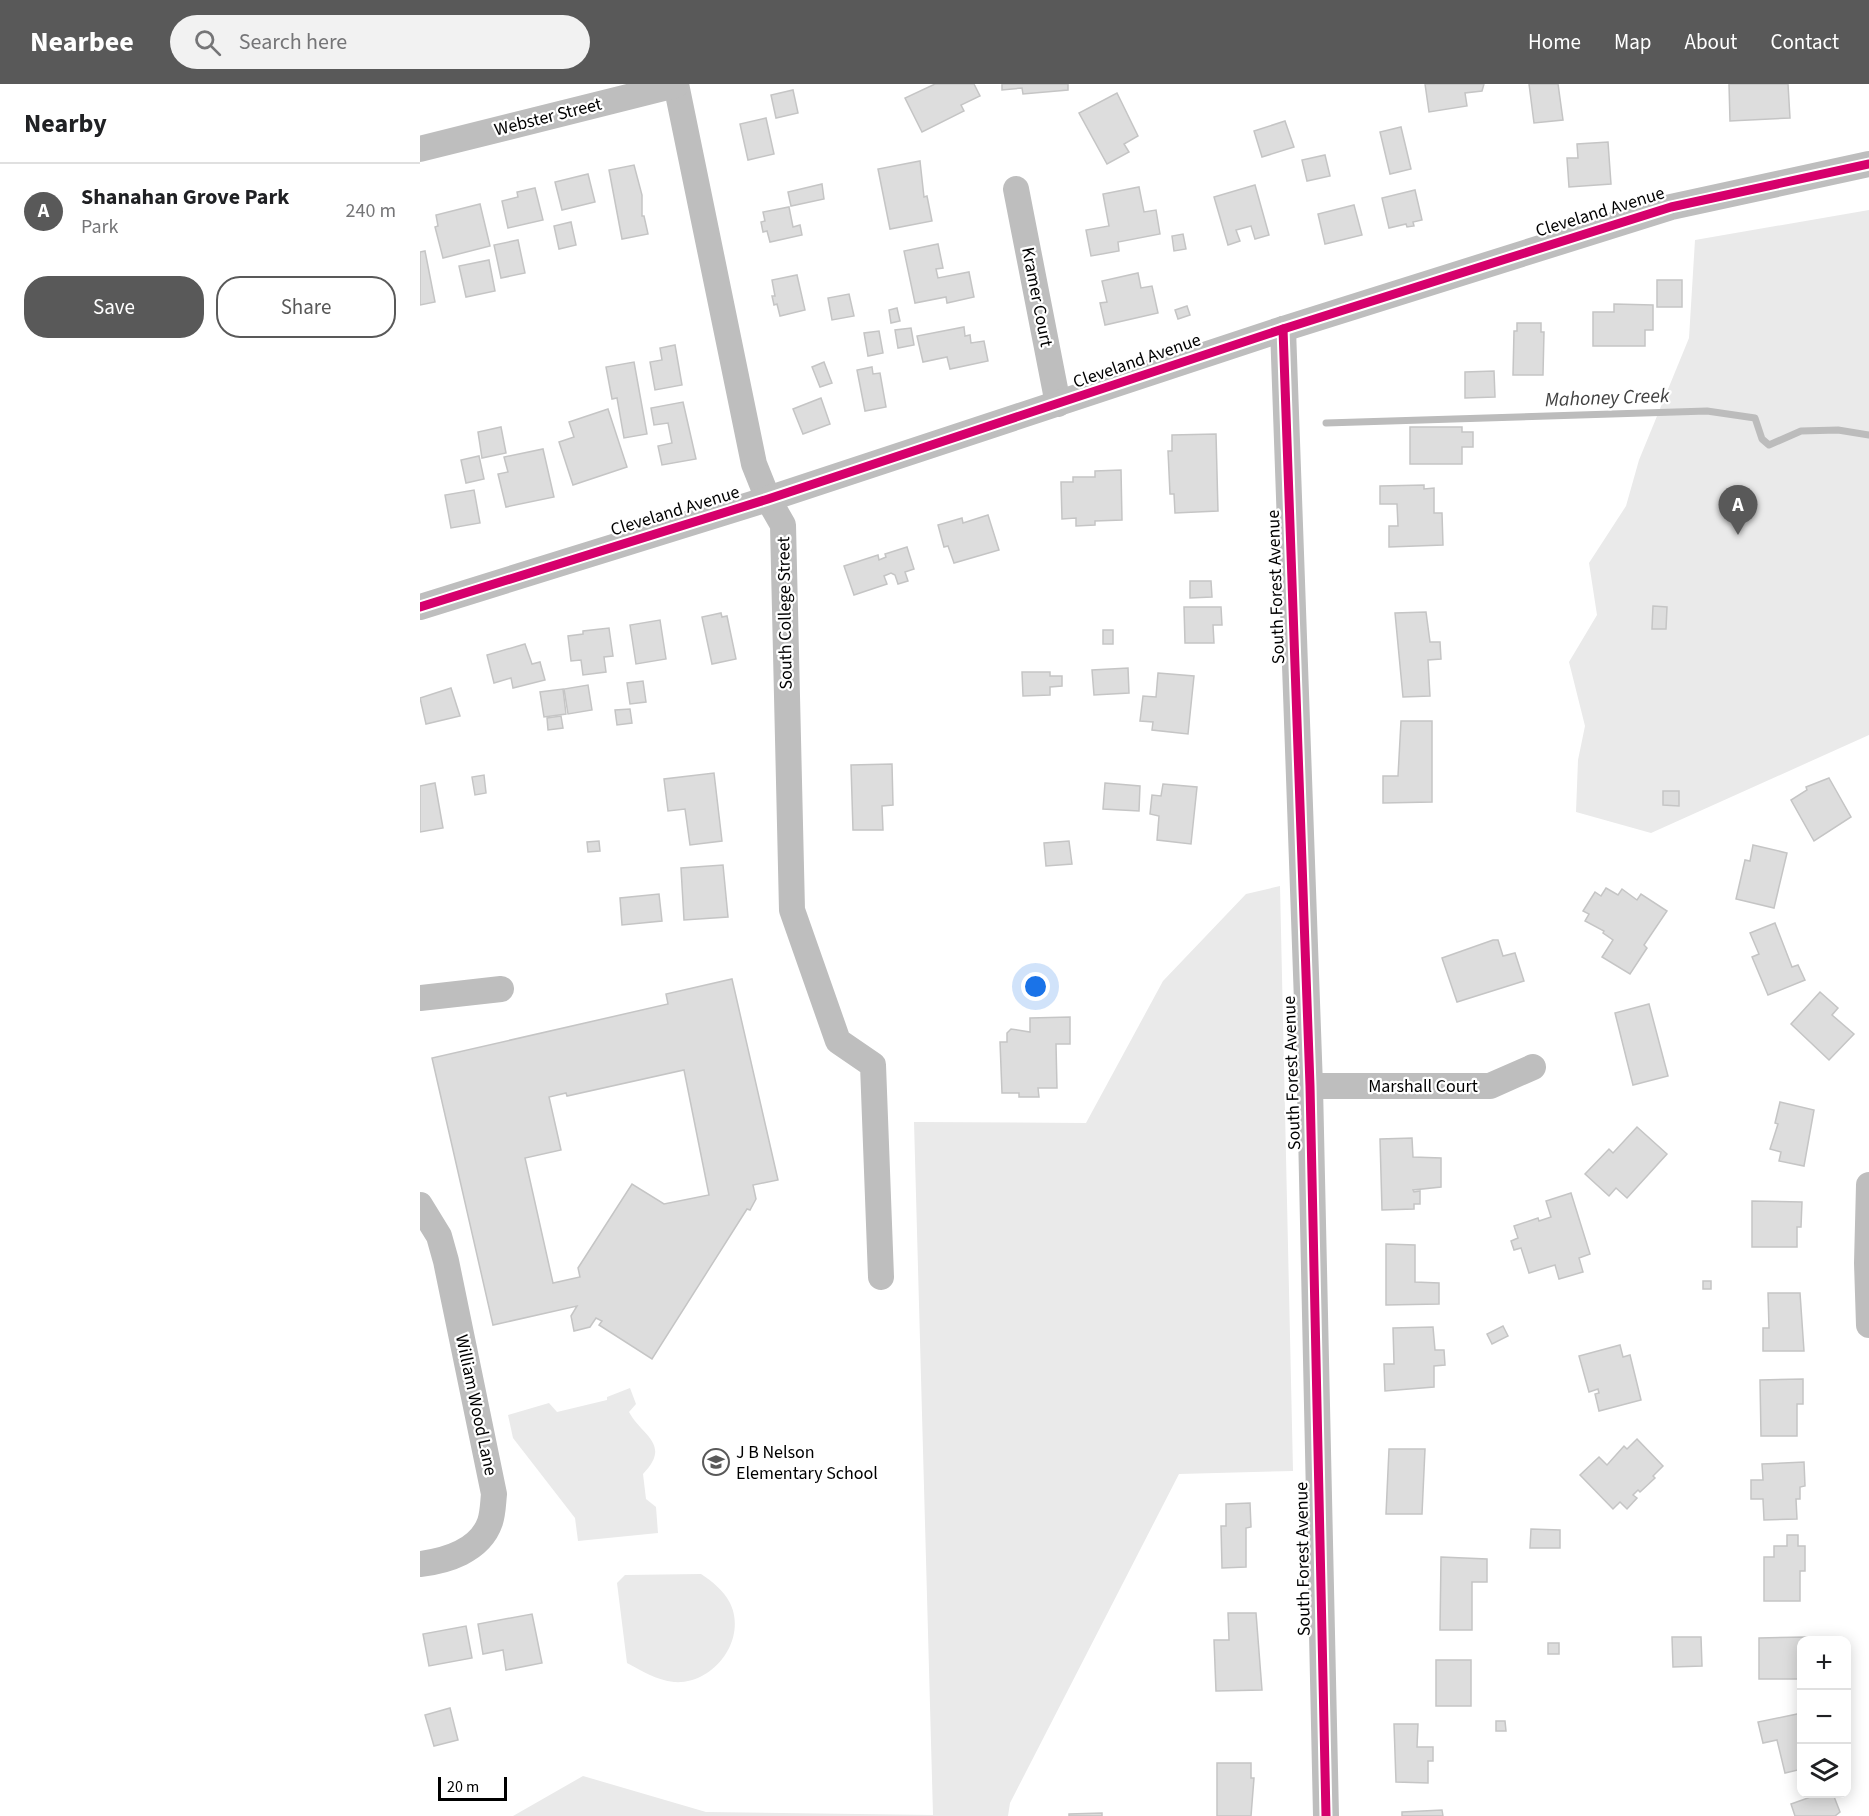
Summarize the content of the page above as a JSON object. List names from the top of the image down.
{
  "streets": {
    "street": [
      "Webster Street",
      "Cleveland Avenue",
      "Kramer Court",
      "South Forest Avenue",
      "South College Street",
      "Marshall Court",
      "William Wood Lane"
    ]
  },
  "crossings": [
    ["Webster Street", "South College Street"],
    ["Cleveland Avenue", "Kramer Court"],
    ["Cleveland Avenue", "South Forest Avenue"],
    ["Cleveland Avenue", "South College Street"],
    ["South Forest Avenue", "Marshall Court"]
  ],
  "water": ["Mahoney Creek"],
  "places": {
    "school or university": ["J B Nelson Elementary School"]
  },
  "scale_bar": "20 m",
  "page": {
    "header": "Nearbee",
    "search": "Search here",
    "nav": [
      "Home",
      "Map",
      "About",
      "Contact"
    ],
    "heading": "Nearby",
    "list": [
      {
        "mark": "A",
        "name": "Shanahan Grove Park",
        "note": "Park",
        "value": "240 m"
      }
    ],
    "buttons": ["Save", "Share"],
    "pins": "A",
    "map_buttons": ["+", "−"],
    "scale": "20 m"
  }
}
